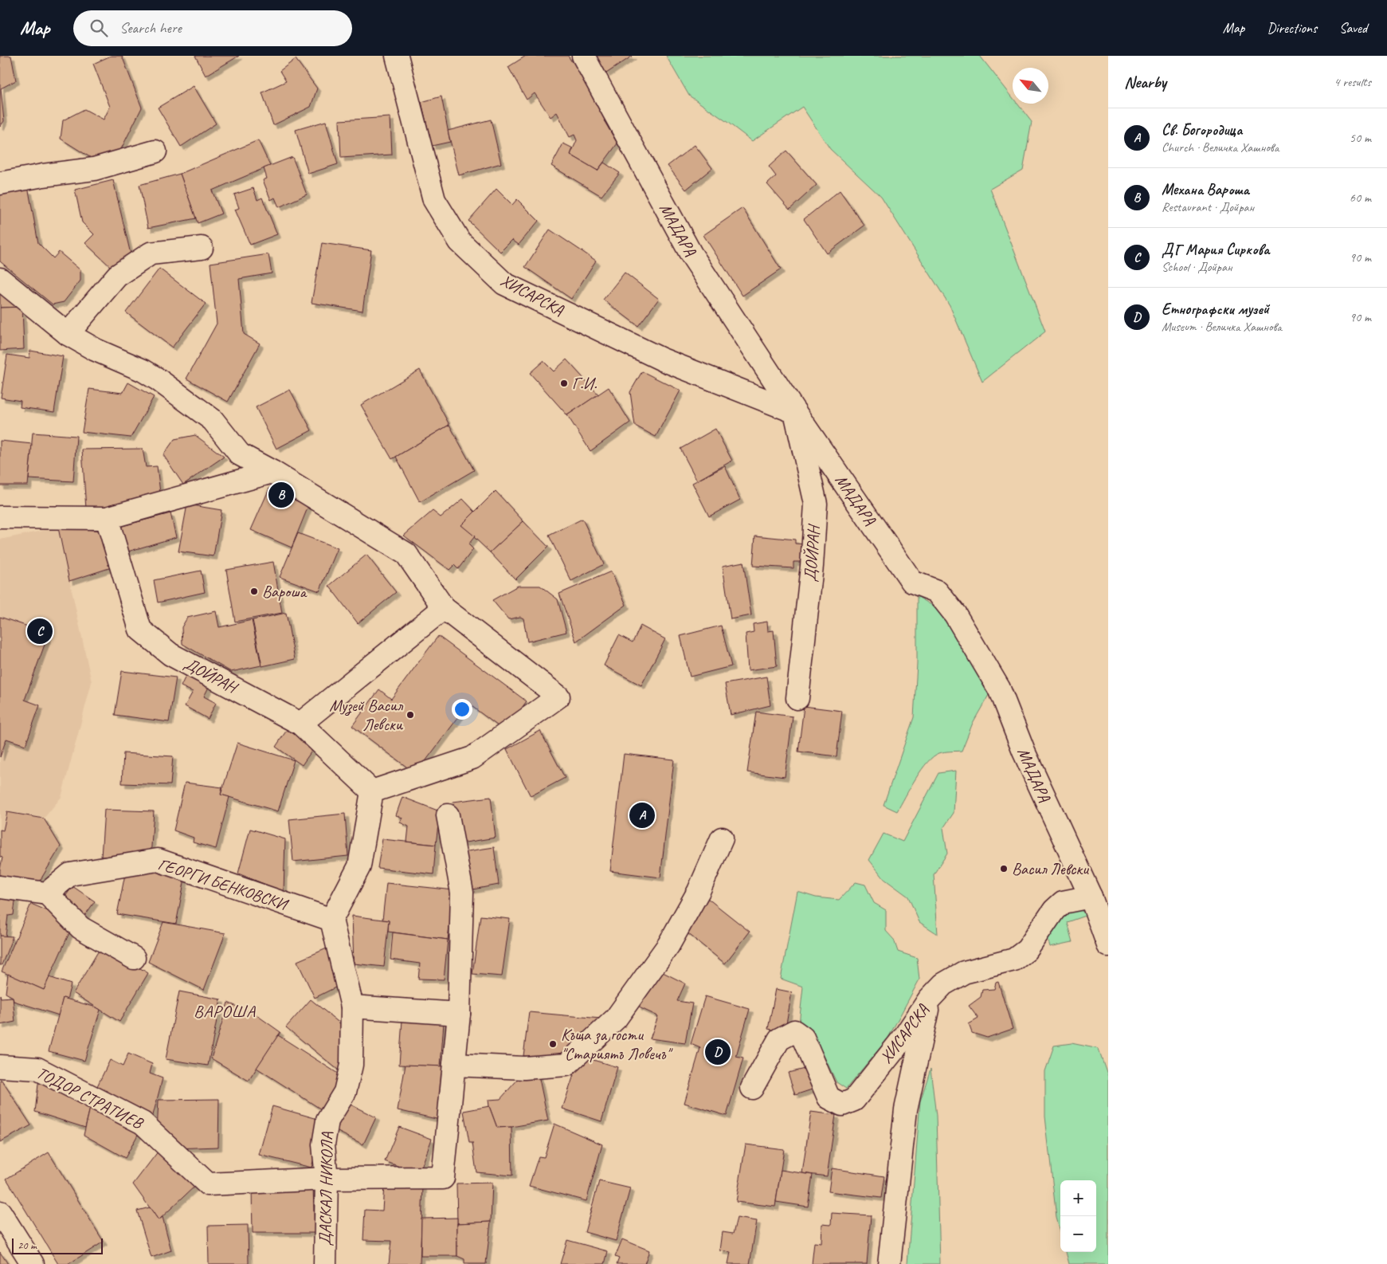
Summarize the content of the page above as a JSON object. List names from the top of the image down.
{
  "streets": {
    "street": [
      "МАДАРА",
      "ХИСАРСКА",
      "ДОЙРАН",
      "ГЕОРГИ БЕНКОВСКИ",
      "ТОДОР СТРАТИЕВ",
      "ДАСКАЛ НИКОЛА"
    ]
  },
  "crossings": [
    ["МАДАРА", "ХИСАРСКА"],
    ["МАДАРА", "ДОЙРАН"],
    ["ХИСАРСКА", "ДОЙРАН"],
    ["ГЕОРГИ БЕНКОВСКИ", "ДАСКАЛ НИКОЛА"],
    ["ТОДОР СТРАТИЕВ", "ДАСКАЛ НИКОЛА"]
  ],
  "districts": ["ВАРОША"],
  "places": [
    "Г.И.",
    "Вароша",
    "Музей Васил Левски",
    "Васил Левски",
    "Къща за гости \"Стариятъ Ловечъ\""
  ],
  "scale_bar": "20 m",
  "north": "top left",
  "page": {
    "header": "Map",
    "search": "Search here",
    "nav": ["Map", "Directions", "Saved"],
    "heading": ["Nearby", "4 results"],
    "list": [
      {
        "mark": "A",
        "name": "Св. Богородица",
        "note": "Church · Величка Хашнова",
        "value": "50 m"
      },
      {
        "mark": "B",
        "name": "Механа Вароша",
        "note": "Restaurant · Дойран",
        "value": "60 m"
      },
      {
        "mark": "C",
        "name": "ДГ Мария Сиркова",
        "note": "School · Дойран",
        "value": "90 m"
      },
      {
        "mark": "D",
        "name": "Етнографски музей",
        "note": "Museum · Величка Хашнова",
        "value": "90 m"
      }
    ],
    "pins": [
      "B",
      "C",
      "A",
      "D"
    ],
    "map_buttons": ["+", "−"],
    "scale": "20 m"
  }
}
